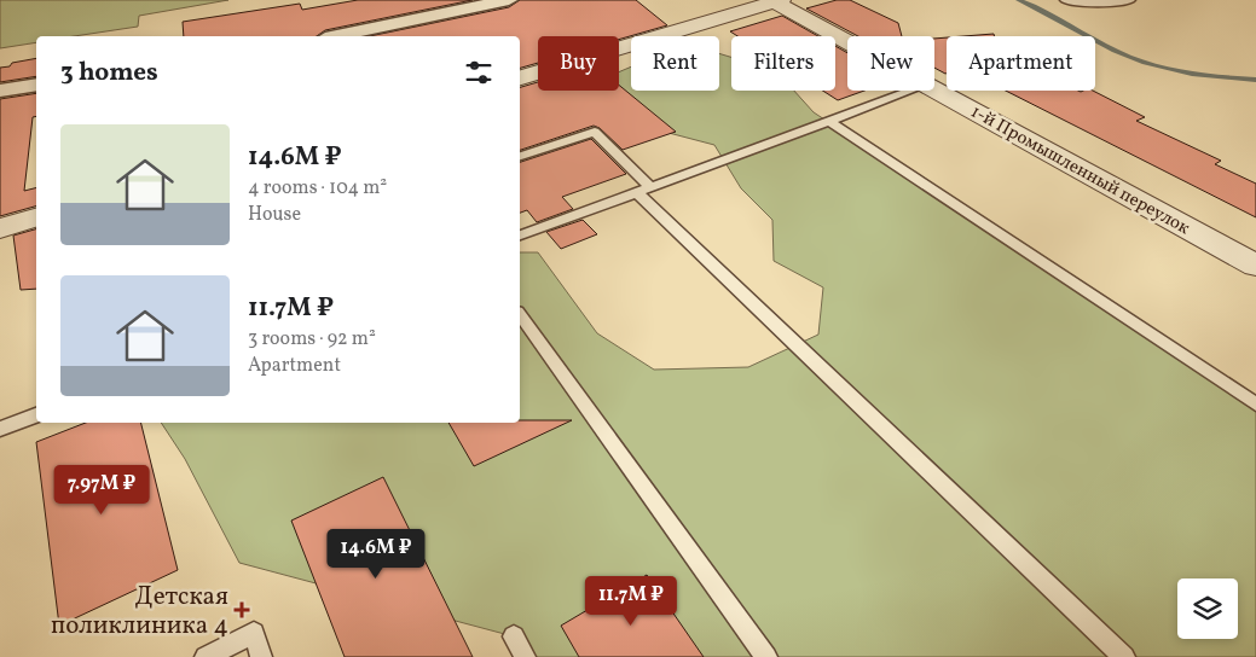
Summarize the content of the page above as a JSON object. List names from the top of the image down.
{
  "streets": {
    "street": ["1-й Промышленный переулок"]
  },
  "places": {
    "health": ["Детская поликлиника 4"]
  },
  "page": {
    "chip": [
      "Buy",
      "Rent",
      "Filters",
      "New",
      "Apartment"
    ],
    "heading": "3 homes",
    "list": [
      {
        "name": "14.6M ₽",
        "note": "4 rooms · 104 m² · House"
      },
      {
        "name": "11.7M ₽",
        "note": "3 rooms · 92 m² · Apartment"
      }
    ],
    "price": ["7.97M ₽", "14.6M ₽", "11.7M ₽"]
  }
}
